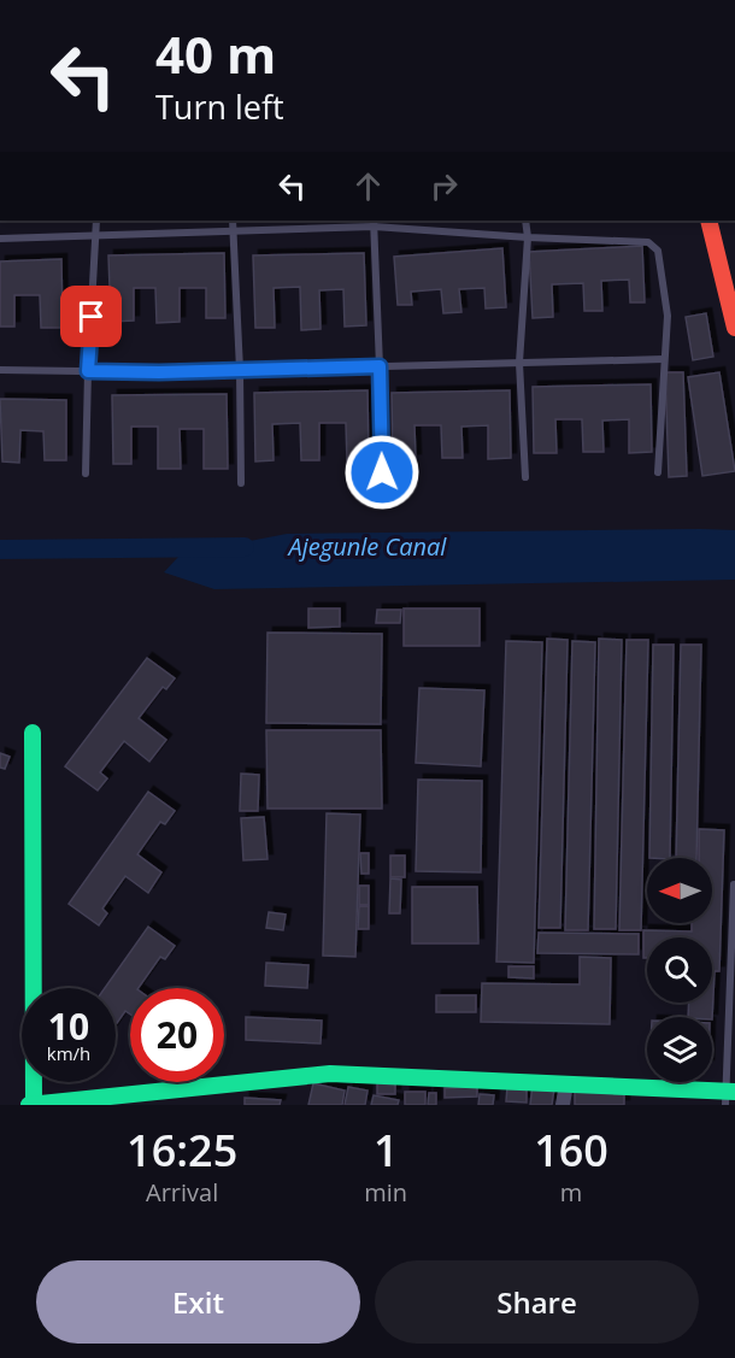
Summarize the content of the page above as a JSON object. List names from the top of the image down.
{
  "water": ["Ajegunle Canal"],
  "north": "left",
  "page": {
    "turn": ["40 m", "Turn left"],
    "speed": "10 km/h",
    "limit": "20",
    "eta": [
      "16:25",
      "Arrival",
      "1",
      "min",
      "160",
      "m"
    ],
    "buttons": ["Exit", "Share"]
  }
}
